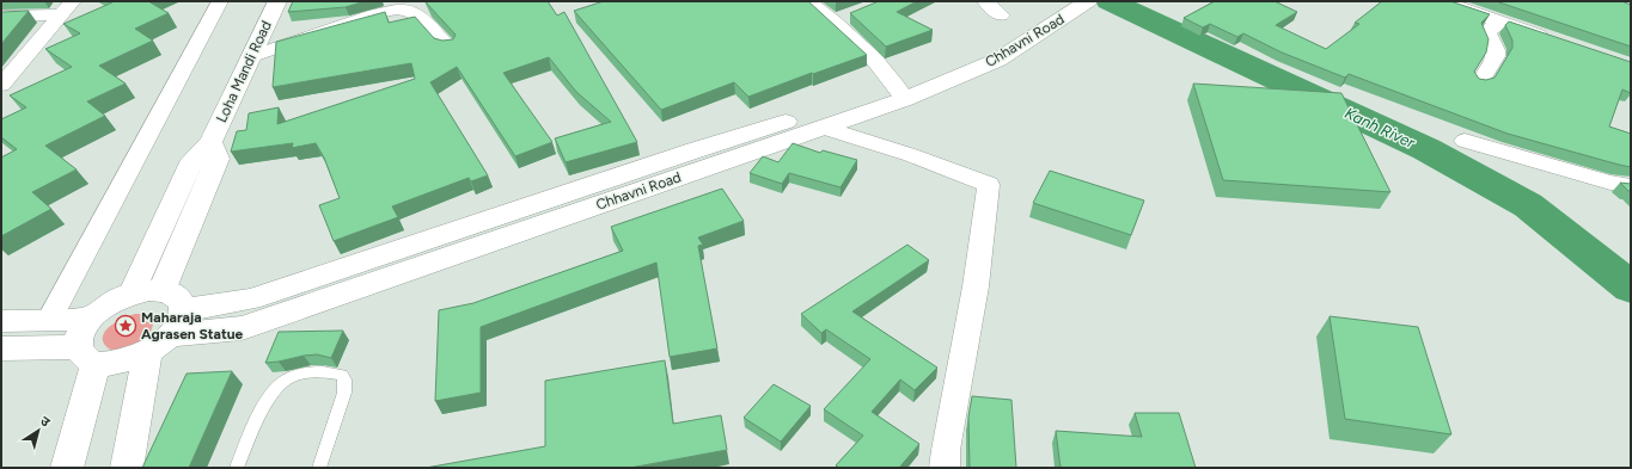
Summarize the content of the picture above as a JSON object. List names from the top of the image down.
{
  "streets": {
    "main road": ["Chhavni Road", "Loha Mandi Road"]
  },
  "water": ["Kanh River"],
  "places": {
    "place": ["Maharaja Agrasen Statue"]
  },
  "north": "top right"
}
